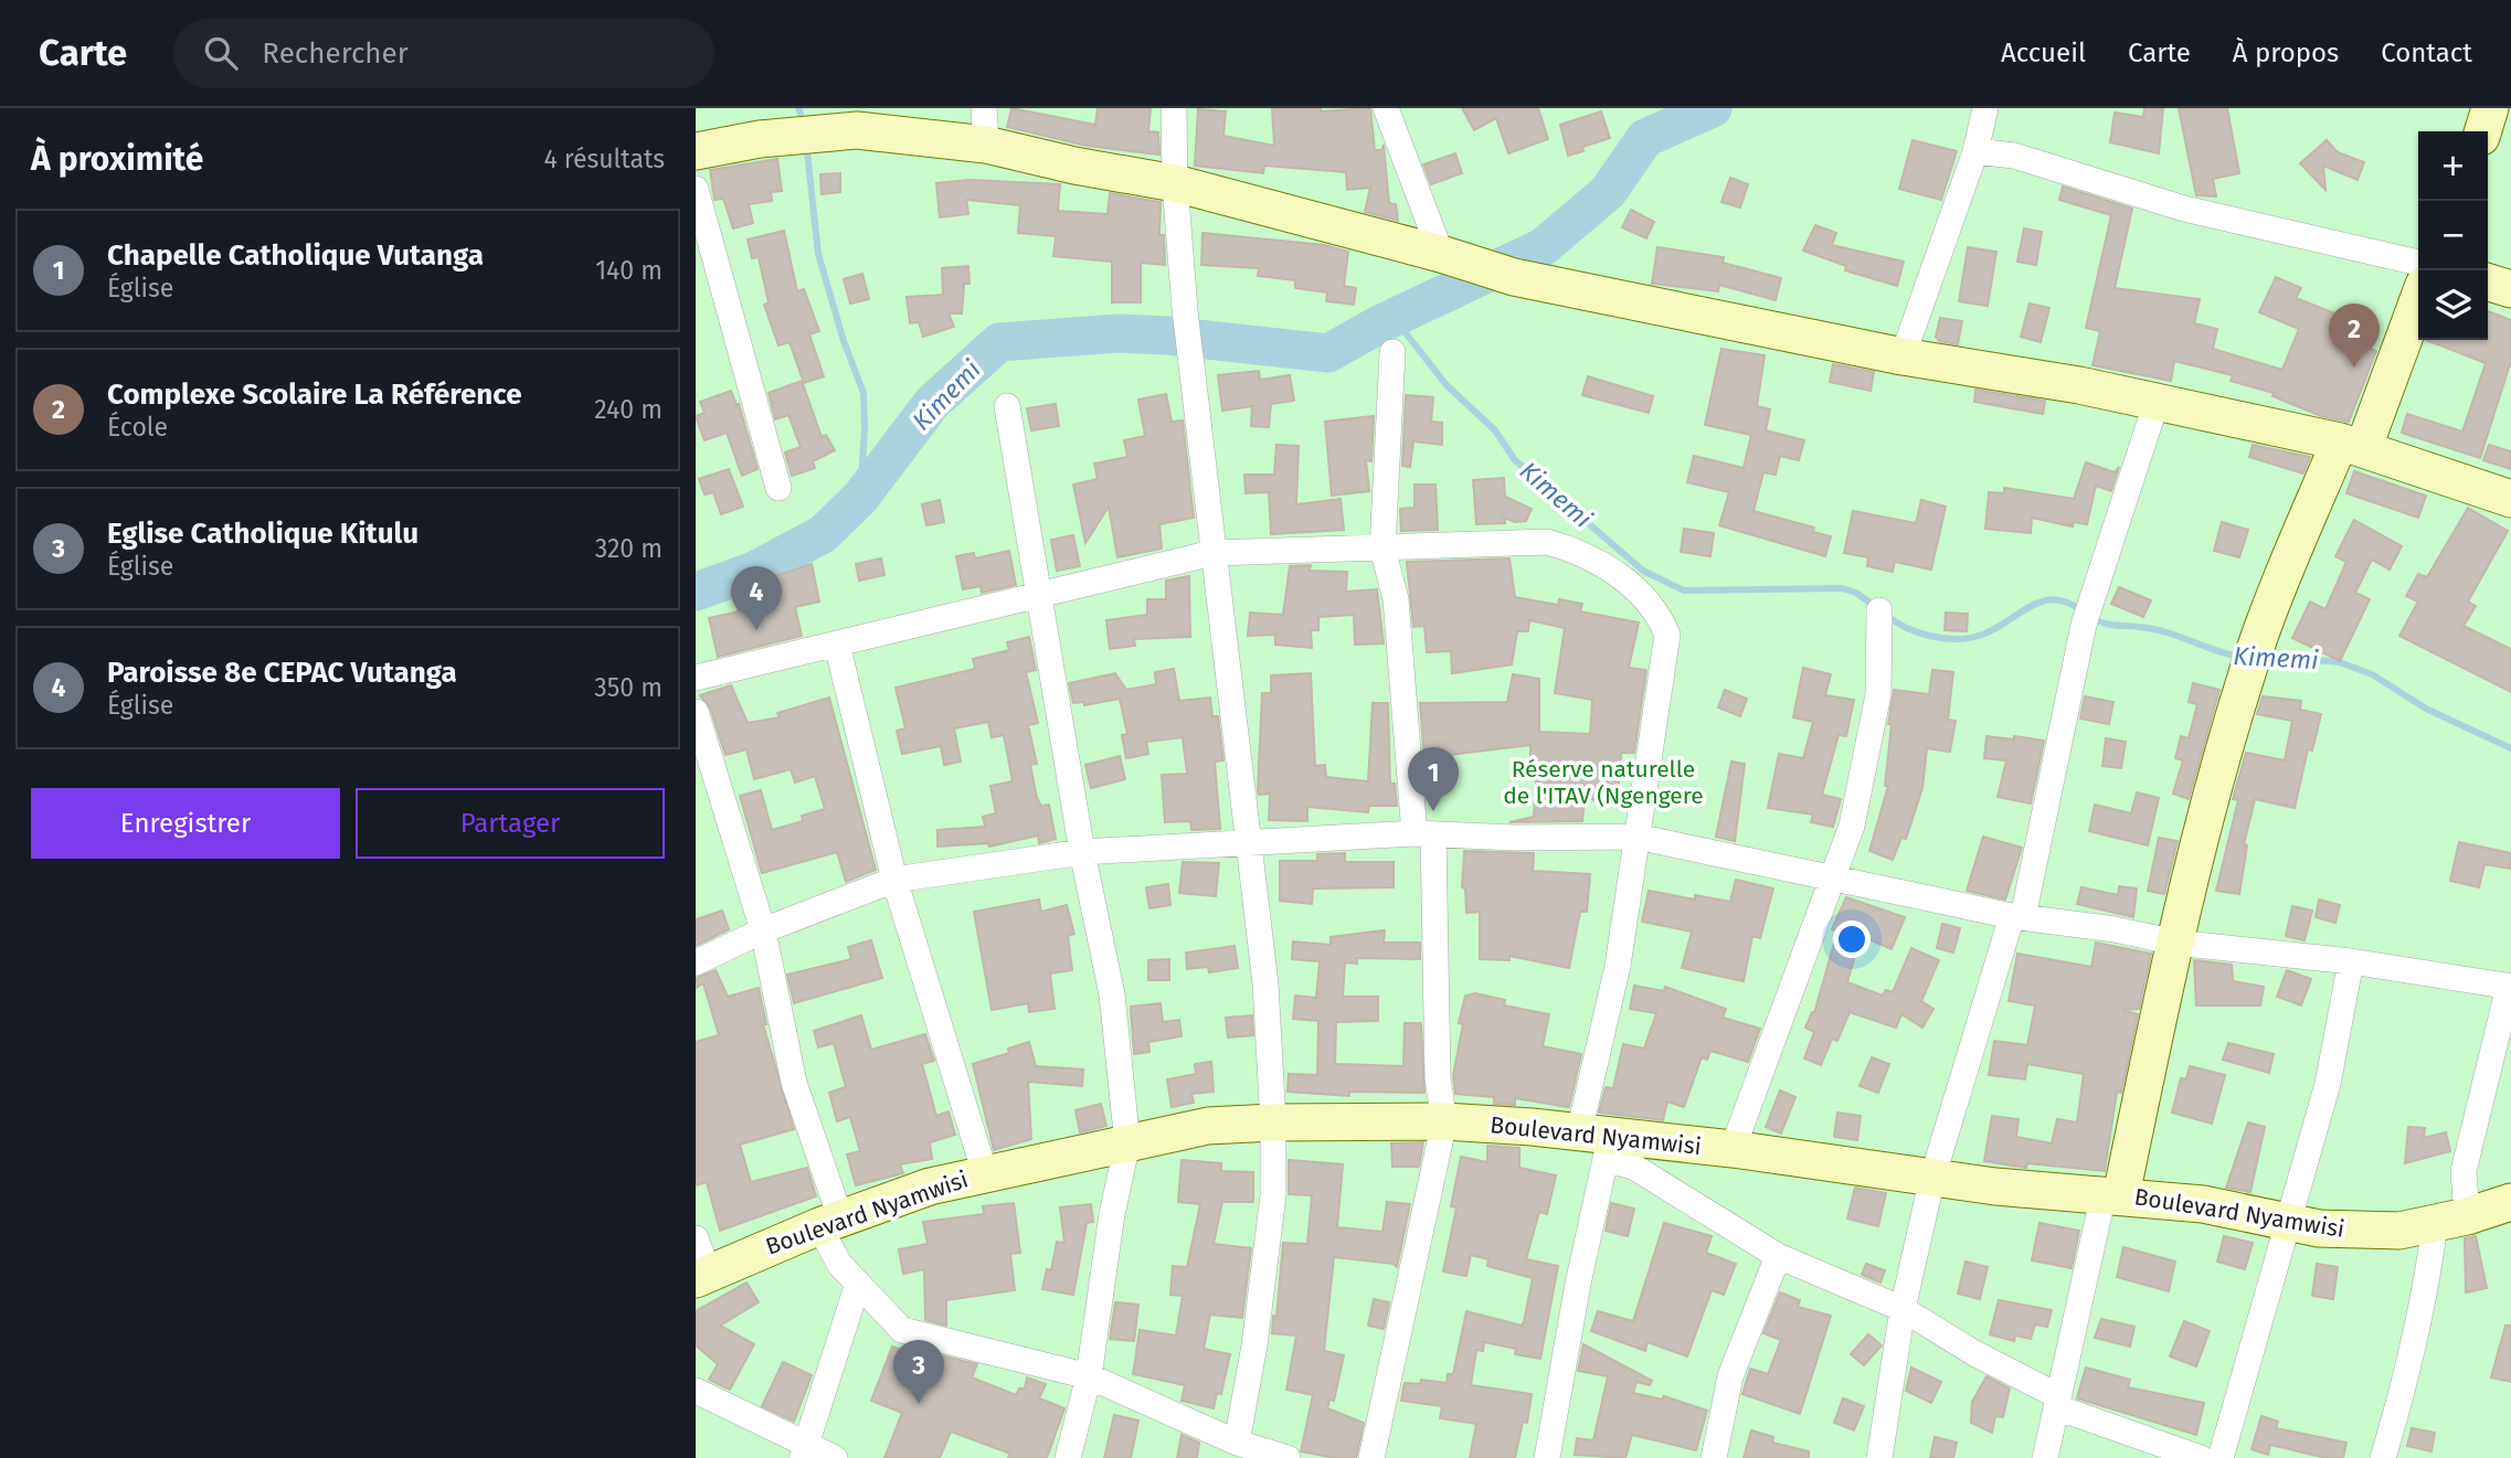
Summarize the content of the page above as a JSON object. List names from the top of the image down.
{
  "streets": {
    "street": ["Boulevard Nyamwisi"]
  },
  "water": ["Kimemi"],
  "parks": ["Réserve naturelle de l'ITAV (Ngengere"],
  "page": {
    "header": "Carte",
    "search": "Rechercher",
    "nav": [
      "Accueil",
      "Carte",
      "À propos",
      "Contact"
    ],
    "heading": ["À proximité", "4 résultats"],
    "map_buttons": ["+", "−"],
    "list": [
      {
        "mark": "1",
        "name": "Chapelle Catholique Vutanga",
        "note": "Église",
        "value": "140 m"
      },
      {
        "mark": "2",
        "name": "Complexe Scolaire La Référence",
        "note": "École",
        "value": "240 m"
      },
      {
        "mark": "3",
        "name": "Eglise Catholique Kitulu",
        "note": "Église",
        "value": "320 m"
      },
      {
        "mark": "4",
        "name": "Paroisse 8e CEPAC Vutanga",
        "note": "Église",
        "value": "350 m"
      }
    ],
    "pins": [
      "2",
      "4",
      "1",
      "3"
    ],
    "buttons": ["Enregistrer", "Partager"]
  }
}
